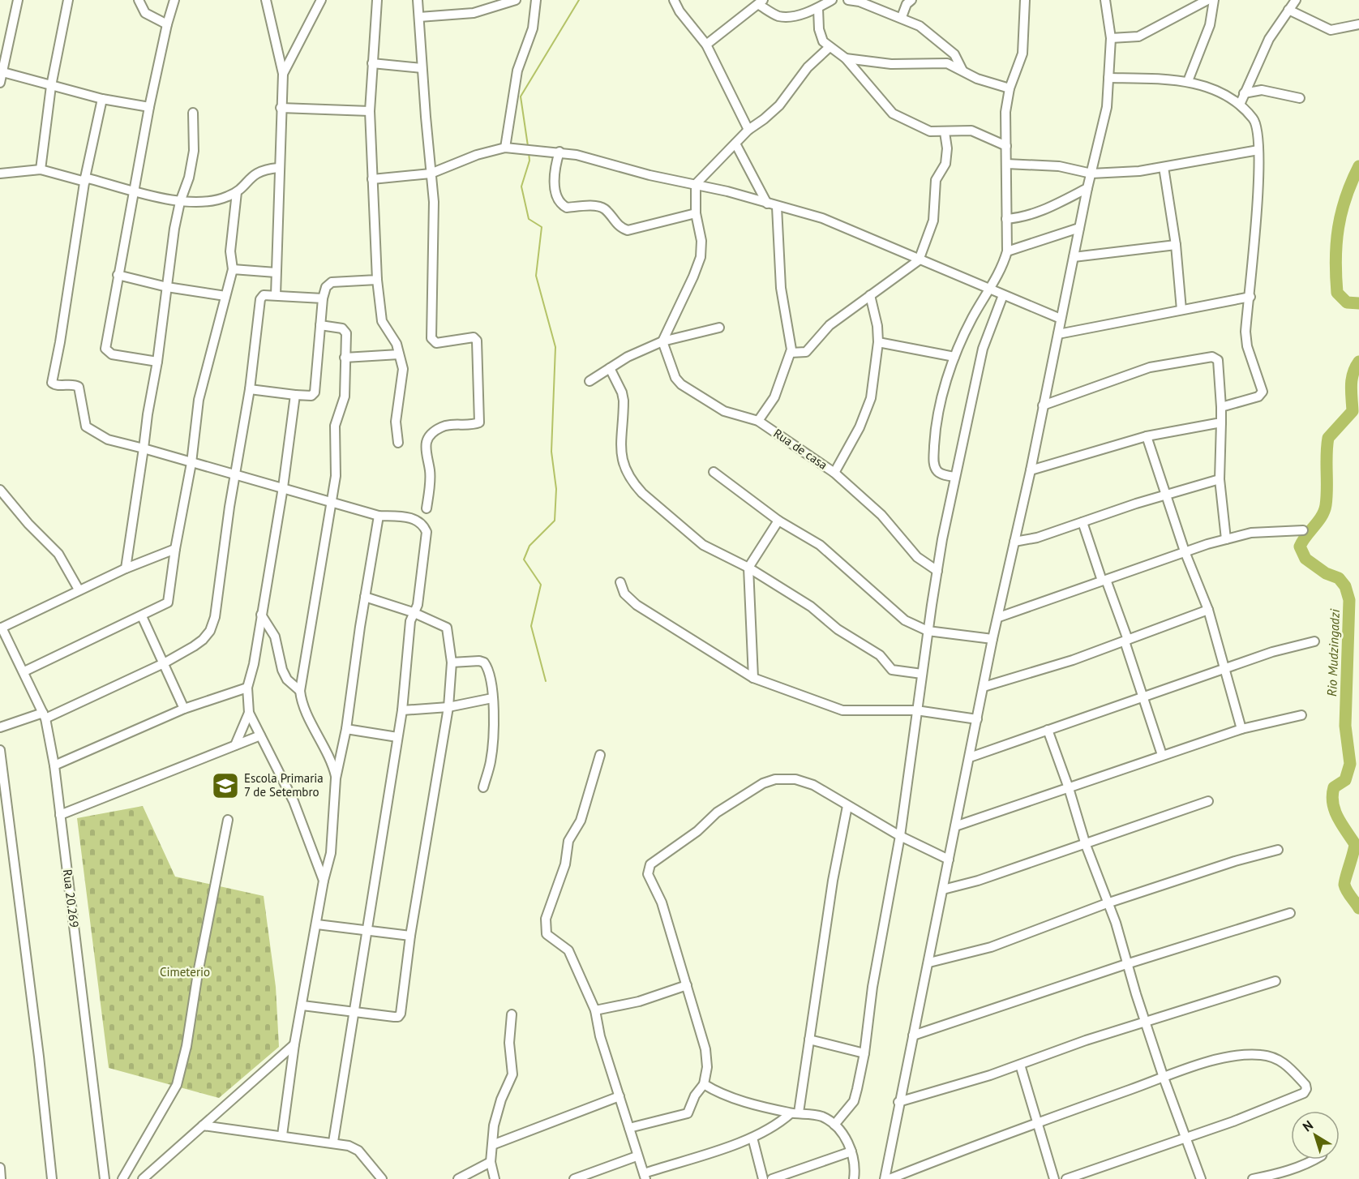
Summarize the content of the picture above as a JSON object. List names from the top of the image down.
{
  "streets": {
    "street": ["Rua de casa", "Rua 20.269"]
  },
  "water": ["Rio Mudzingadzi"],
  "parks": ["Cimeterio"],
  "places": {
    "school or university": ["Escola Primaria 7 de Setembro"]
  },
  "north": "top left"
}
